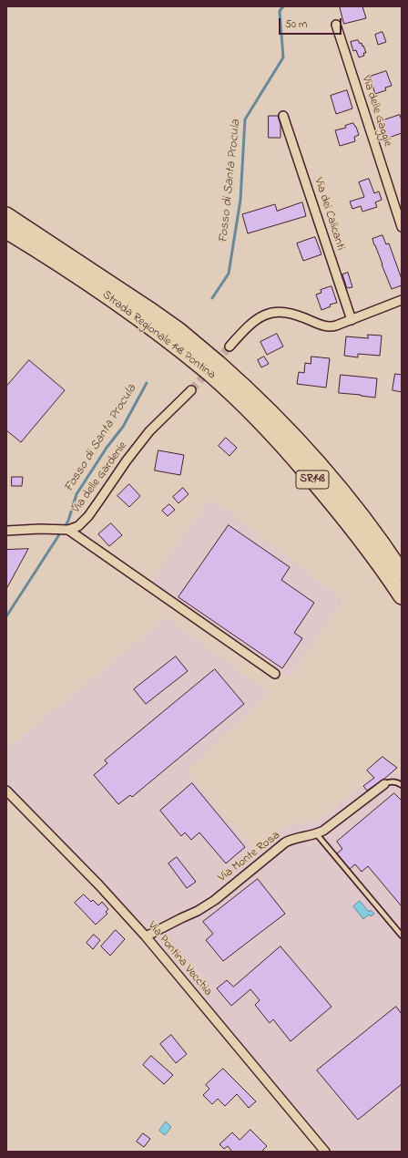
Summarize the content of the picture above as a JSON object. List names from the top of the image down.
{
  "streets": {
    "highway": ["Strada Regionale 148 Pontina", "SR148"],
    "street": [
      "Via delle Gaggie",
      "Via dei Calicanti",
      "Via delle Gardenie",
      "Via Monte Rosa",
      "Via Pontina Vecchia"
    ]
  },
  "crossings": [
    ["Via Monte Rosa", "Via Pontina Vecchia"]
  ],
  "water": ["Fosso di Santa Procula"],
  "scale_bar": "50 m"
}
